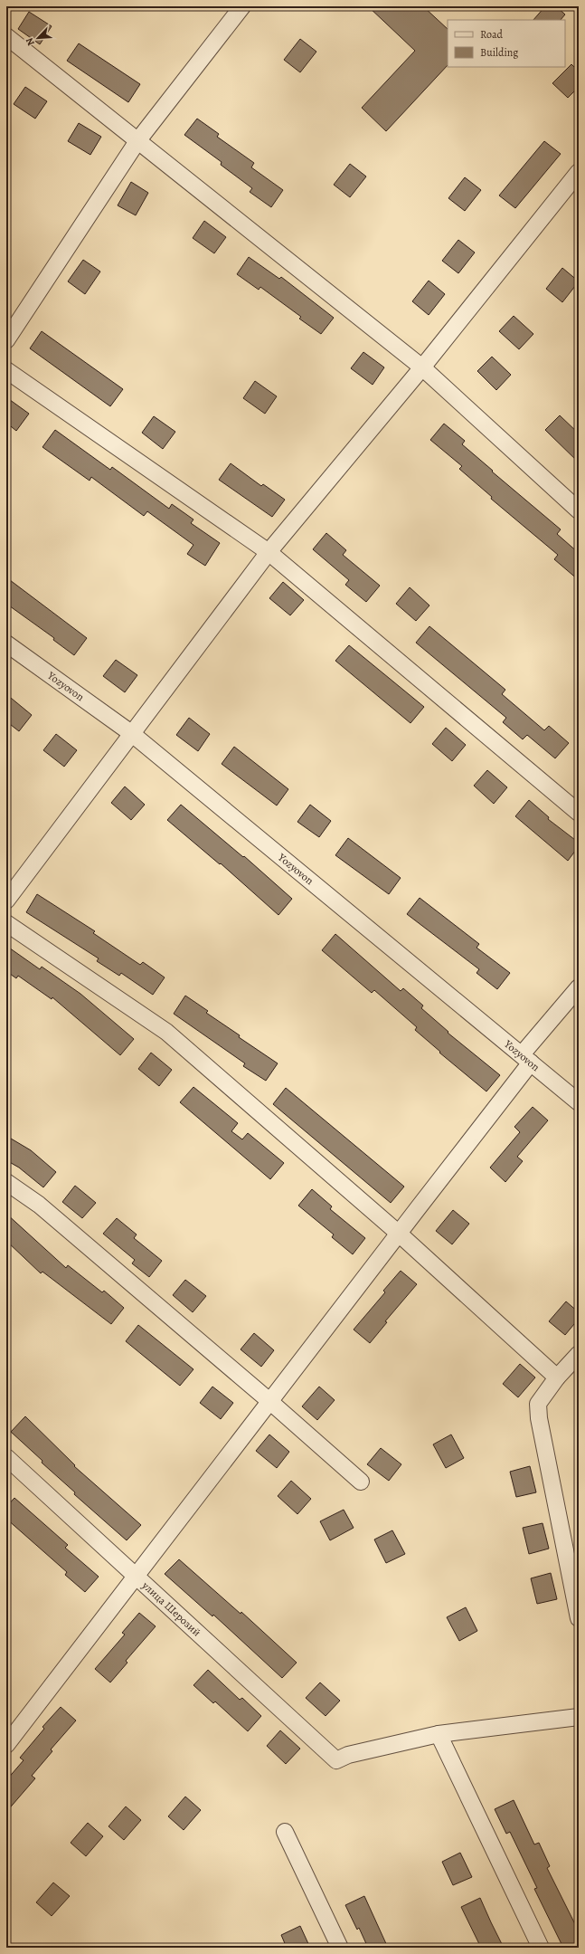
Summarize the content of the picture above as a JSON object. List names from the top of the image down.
{
  "streets": {
    "street": ["Yozyovon", "улица Шерозий"]
  },
  "legend": ["Road", "Building"],
  "north": "bottom left"
}
